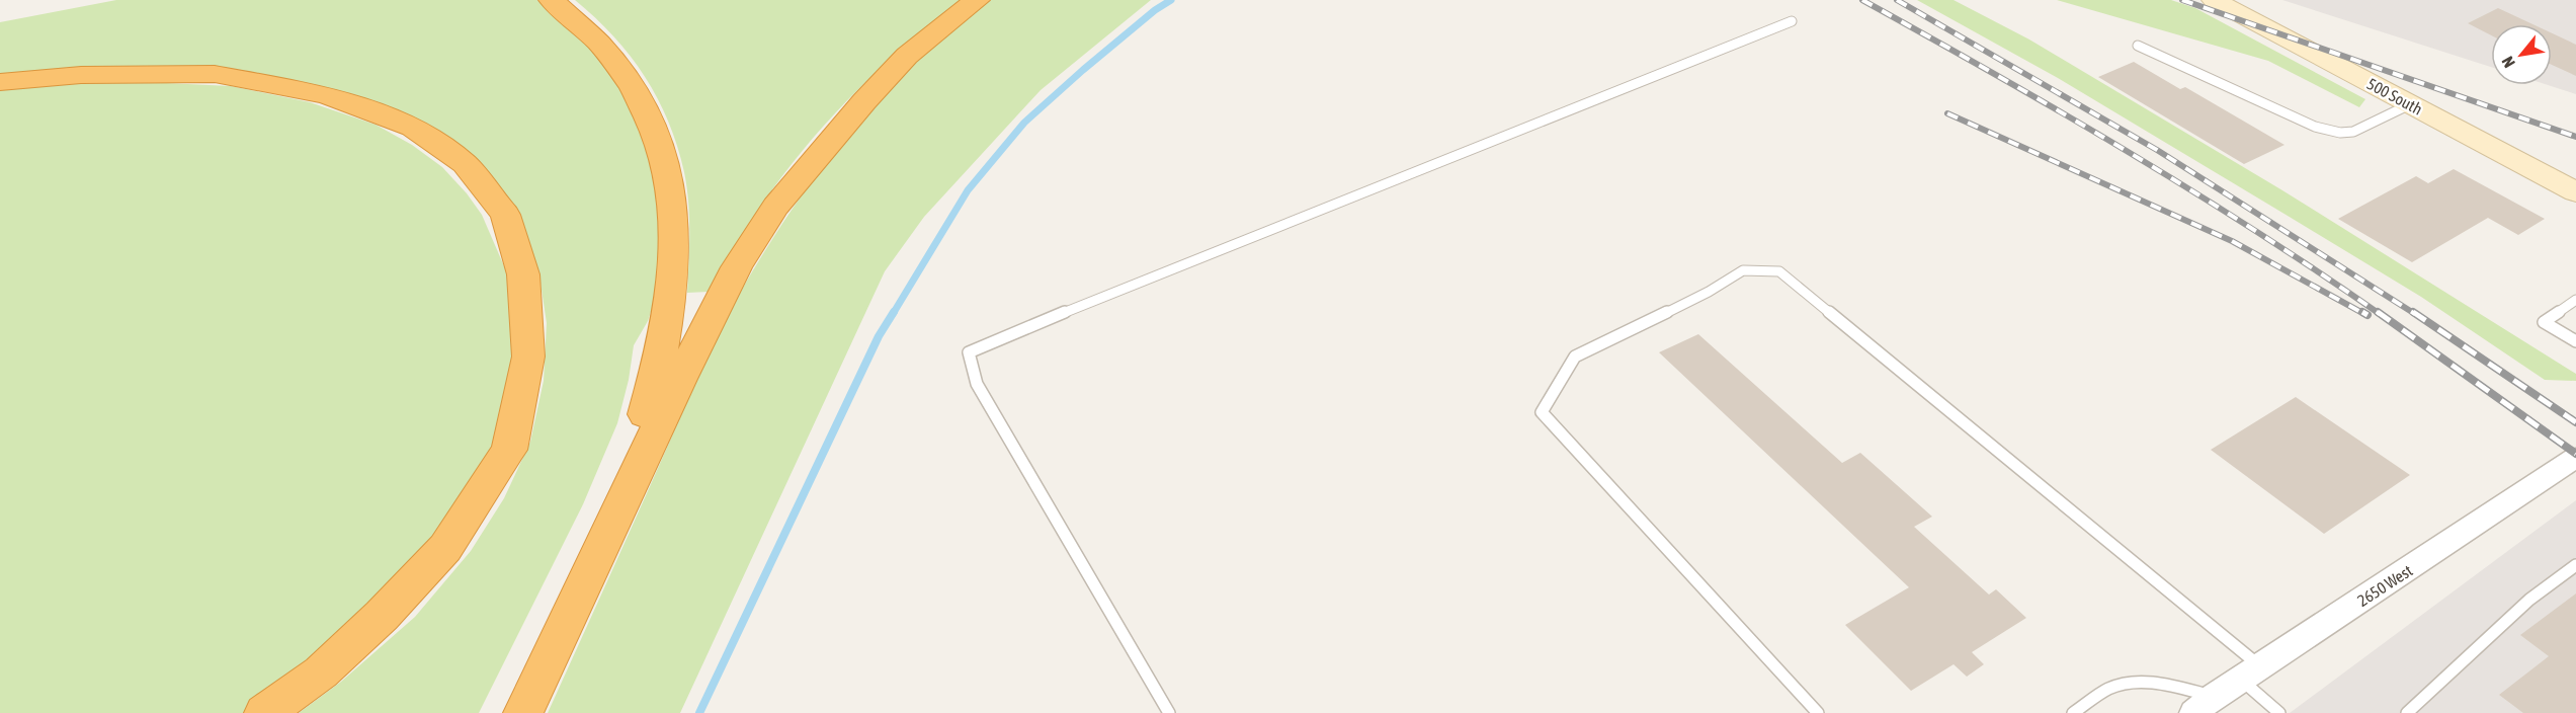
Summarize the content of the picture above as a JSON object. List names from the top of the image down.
{
  "streets": {
    "street": ["500 South", "2650 West"]
  },
  "north": "bottom left"
}
